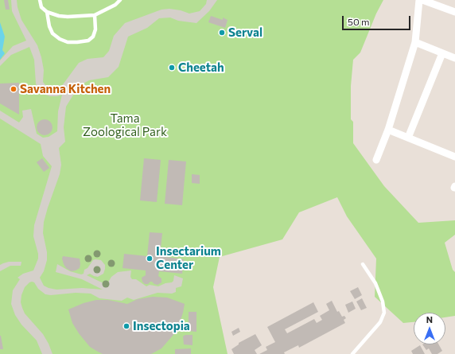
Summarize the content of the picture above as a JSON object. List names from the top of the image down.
{
  "parks": ["Tama Zoological Park"],
  "places": [
    "Serval",
    "Cheetah",
    "Savanna Kitchen",
    "Insectarium Center",
    "Insectopia"
  ],
  "scale_bar": "50 m",
  "north": "top"
}
